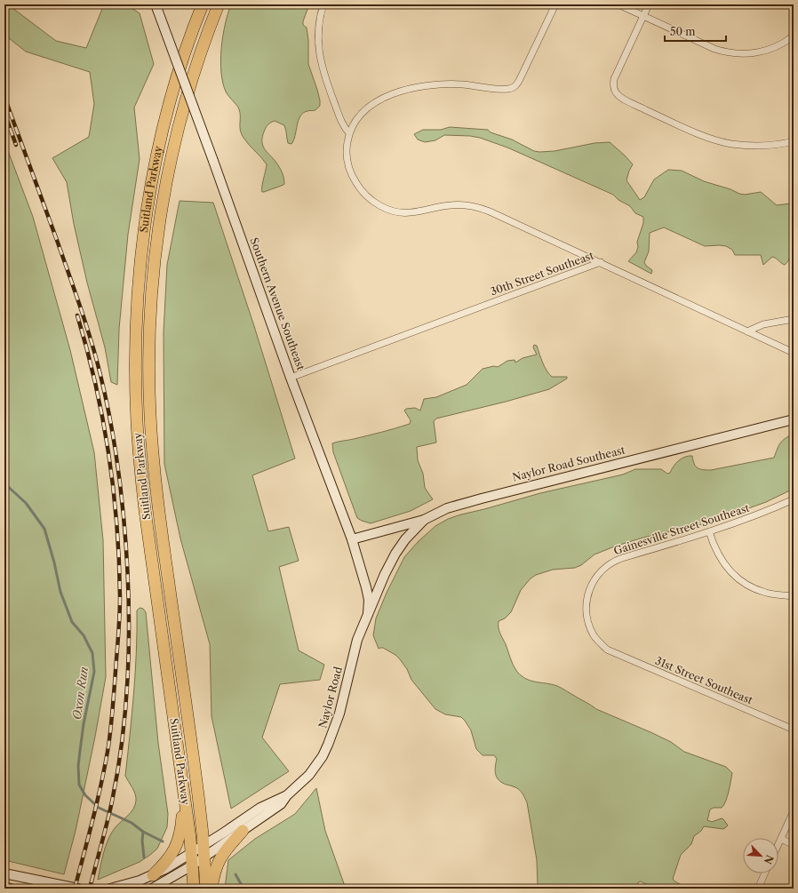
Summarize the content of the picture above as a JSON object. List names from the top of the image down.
{
  "streets": {
    "highway": ["Suitland Parkway"],
    "main road": ["Southern Avenue Southeast", "Naylor Road Southeast", "Naylor Road"],
    "street": ["30th Street Southeast", "Gainesville Street Southeast", "31st Street Southeast"]
  },
  "crossings": [
    ["Suitland Parkway", "Naylor Road"],
    ["30th Street Southeast", "Southern Avenue Southeast"],
    ["Southern Avenue Southeast", "Naylor Road Southeast"],
    ["Southern Avenue Southeast", "Naylor Road"],
    ["Naylor Road Southeast", "Naylor Road"],
    ["Gainesville Street Southeast", "31st Street Southeast"]
  ],
  "water": ["Oxon Run"],
  "scale_bar": "50 m",
  "north": "bottom right"
}
